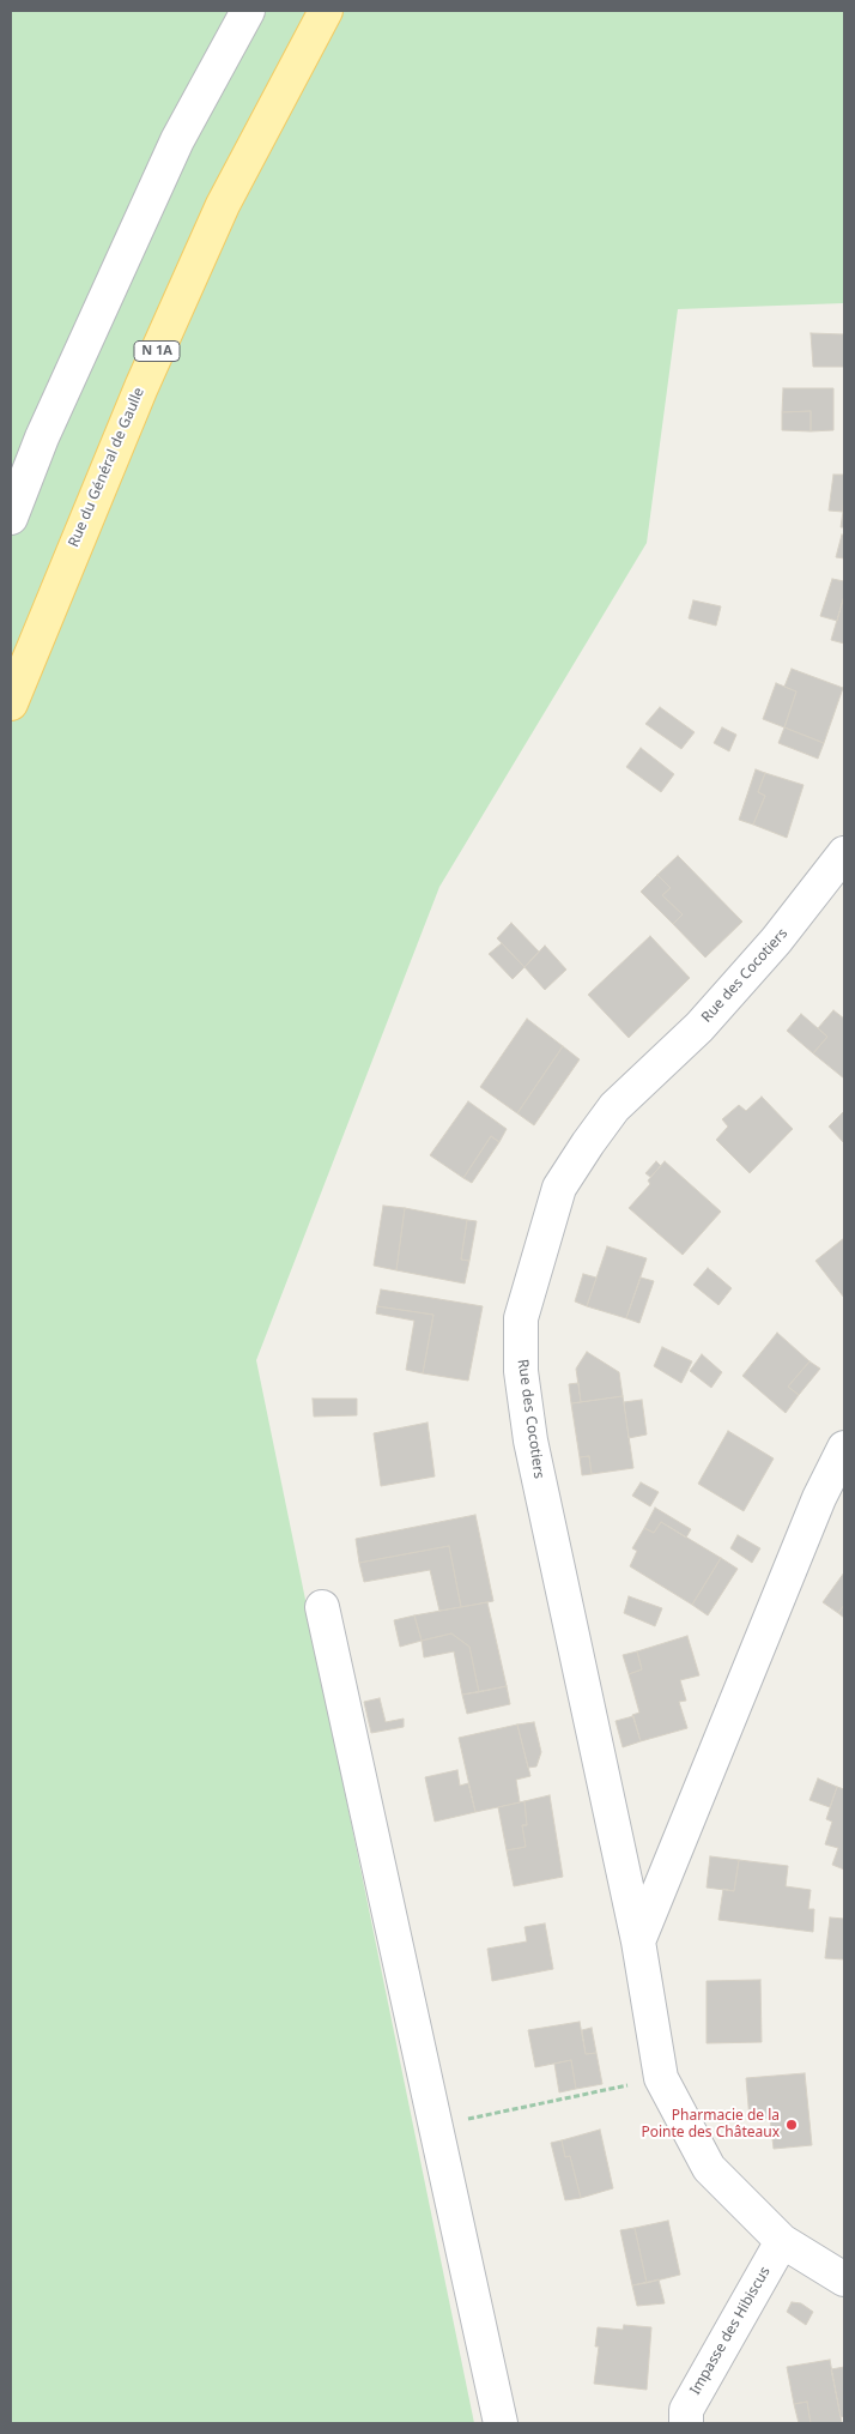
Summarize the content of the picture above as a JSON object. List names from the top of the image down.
{
  "streets": {
    "main road": ["N 1A", "Rue du Général de Gaulle"],
    "street": ["Rue des Cocotiers", "Impasse des Hibiscus"]
  },
  "crossings": [
    ["Rue des Cocotiers", "Impasse des Hibiscus"]
  ],
  "places": ["Pharmacie de la Pointe des Châteaux"]
}
